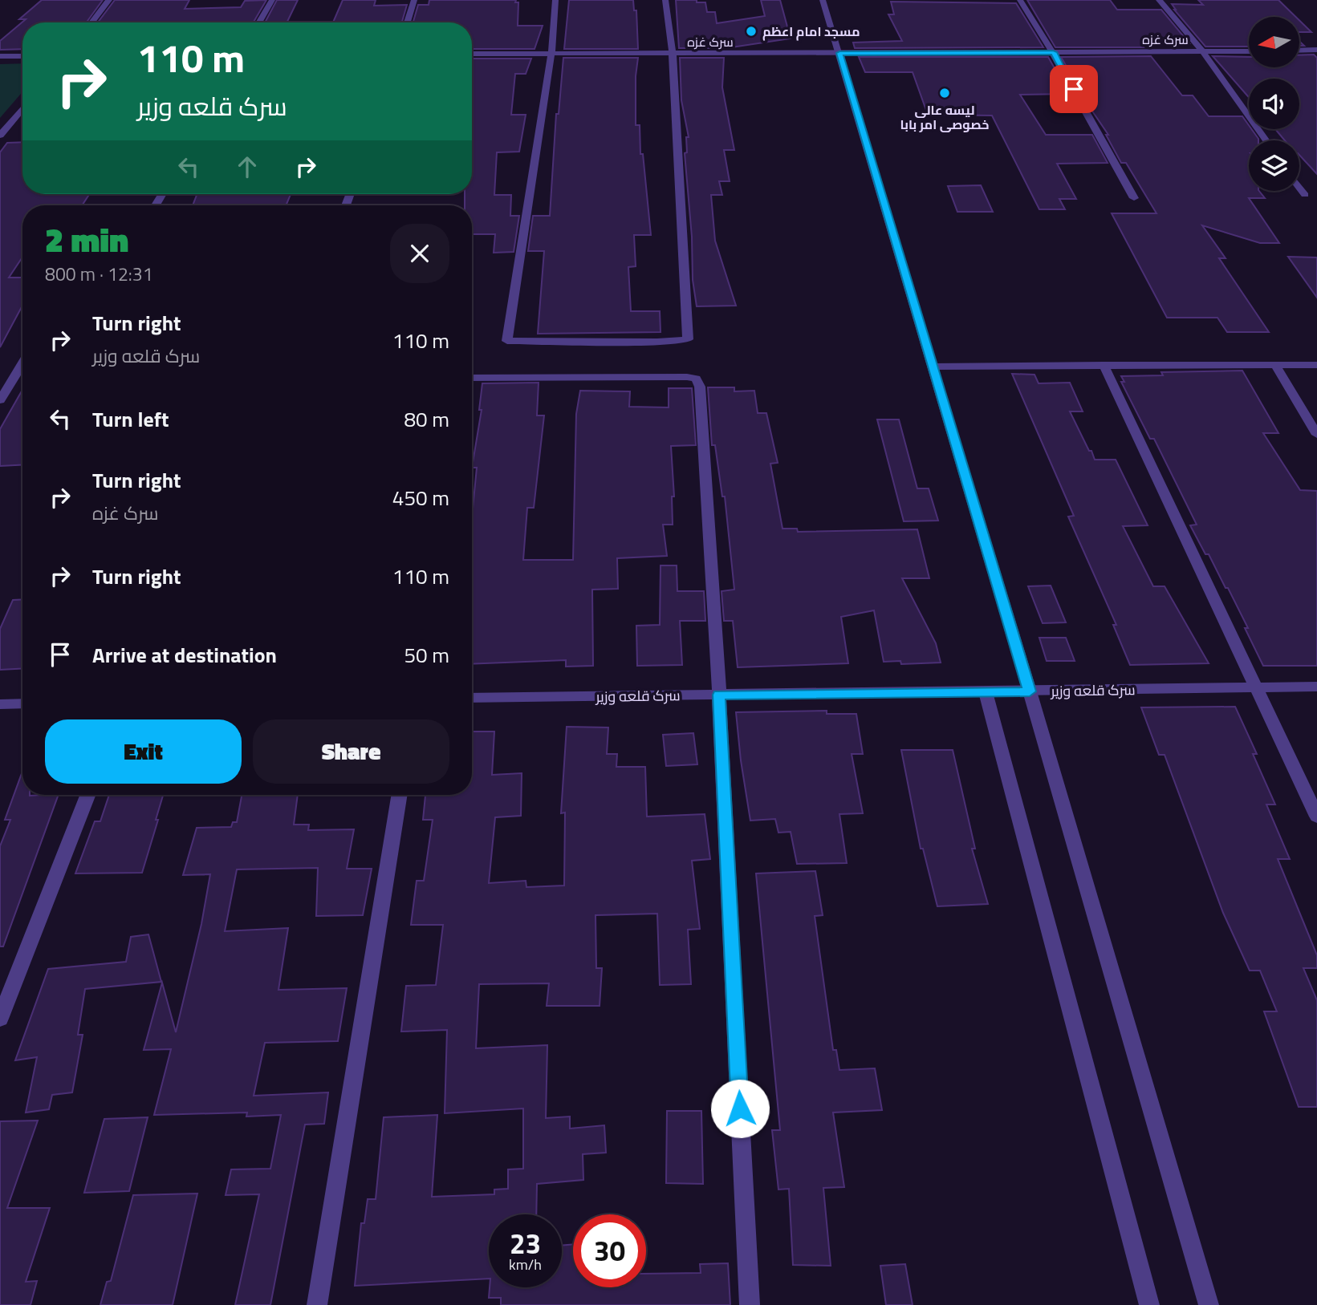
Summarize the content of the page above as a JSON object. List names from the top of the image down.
{
  "streets": {
    "street": ["سرک غزه", "سرک قلعه وزیر"]
  },
  "places": ["مسجد امام اعظم", "لیسه عالی خصوصی امر بابا"],
  "north": "left",
  "page": {
    "turn": ["110 m", "سرک قلعه وزیر"],
    "heading": ["2 min", "800 m · 12:31"],
    "list": [
      {
        "name": "Turn right",
        "note": "سرک قلعه وزیر",
        "value": "110 m"
      },
      {
        "name": "Turn left",
        "value": "80 m"
      },
      {
        "name": "Turn right",
        "note": "سرک غزه",
        "value": "450 m"
      },
      {
        "name": "Turn right",
        "value": "110 m"
      },
      {
        "name": "Arrive at destination",
        "value": "50 m"
      }
    ],
    "buttons": ["Exit", "Share"],
    "speed": "23 km/h",
    "limit": "30"
  }
}
